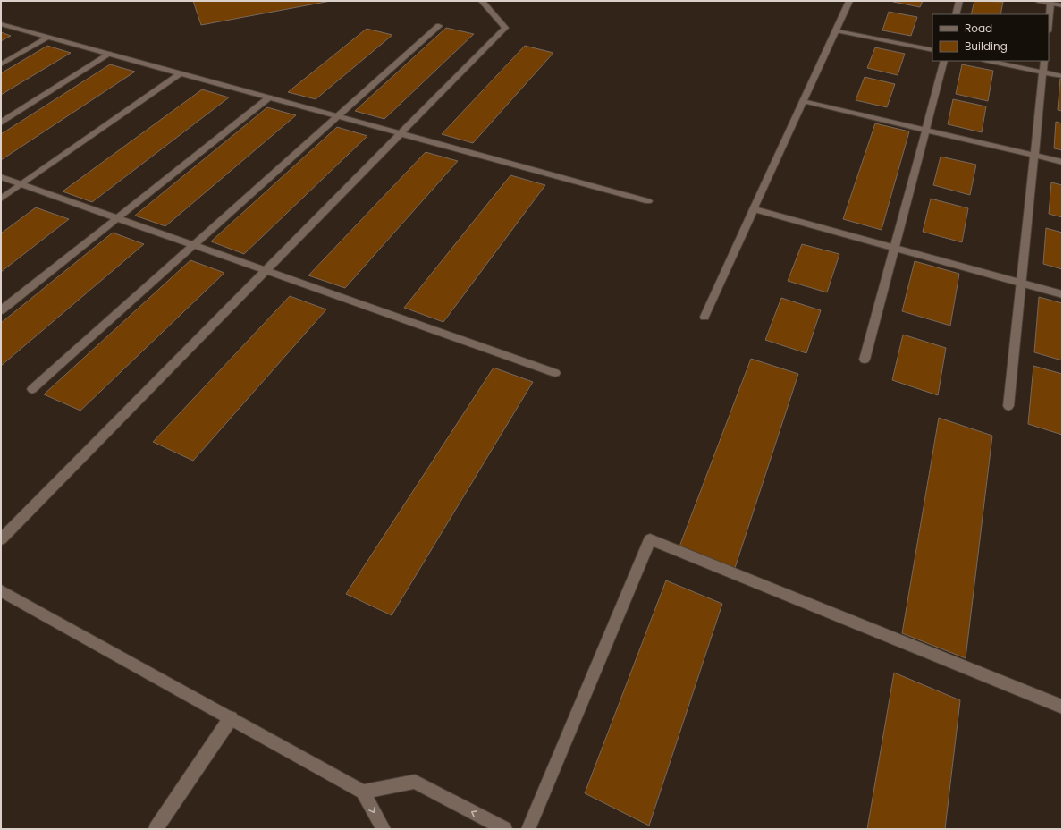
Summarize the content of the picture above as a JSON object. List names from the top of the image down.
{
  "legend": ["Road", "Building"]
}
